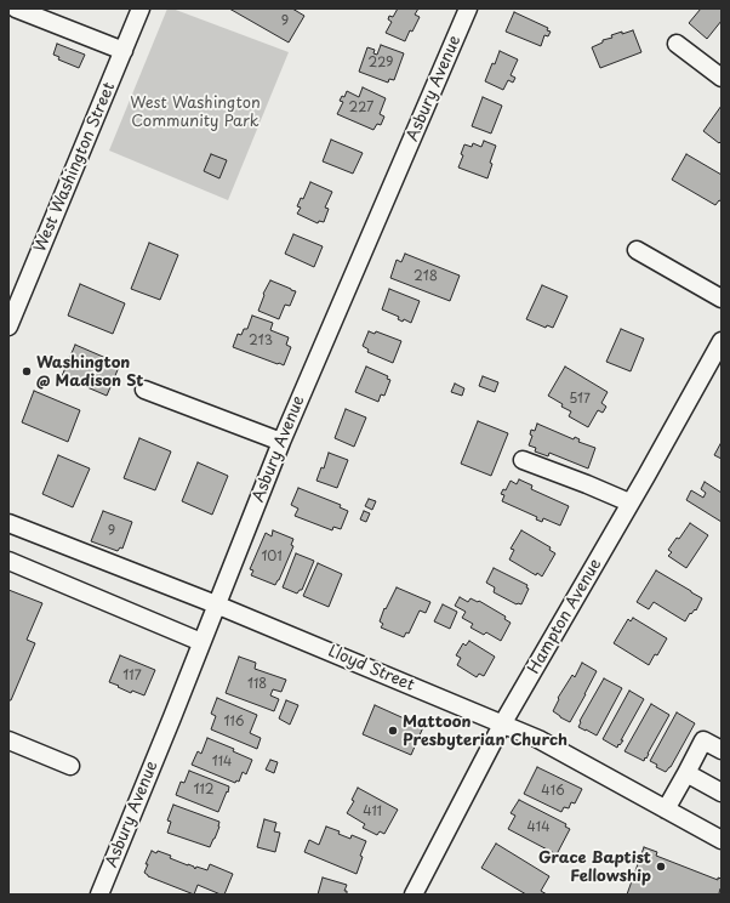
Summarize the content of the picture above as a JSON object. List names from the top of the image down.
{
  "streets": {
    "street": [
      "Asbury Avenue",
      "West Washington Street",
      "Hampton Avenue",
      "Lloyd Street"
    ]
  },
  "crossings": [
    ["Asbury Avenue", "Lloyd Street"],
    ["Hampton Avenue", "Lloyd Street"]
  ],
  "parks": ["West Washington Community Park"],
  "places": ["Washington @ Madison St", "Mattoon Presbyterian Church", "Grace Baptist Fellowship"],
  "house_numbers": [
    "9",
    "229",
    "227",
    "218",
    "213",
    "517",
    "9",
    "101",
    "117",
    "118",
    "116",
    "114",
    "112",
    "416",
    "411",
    "414"
  ]
}
